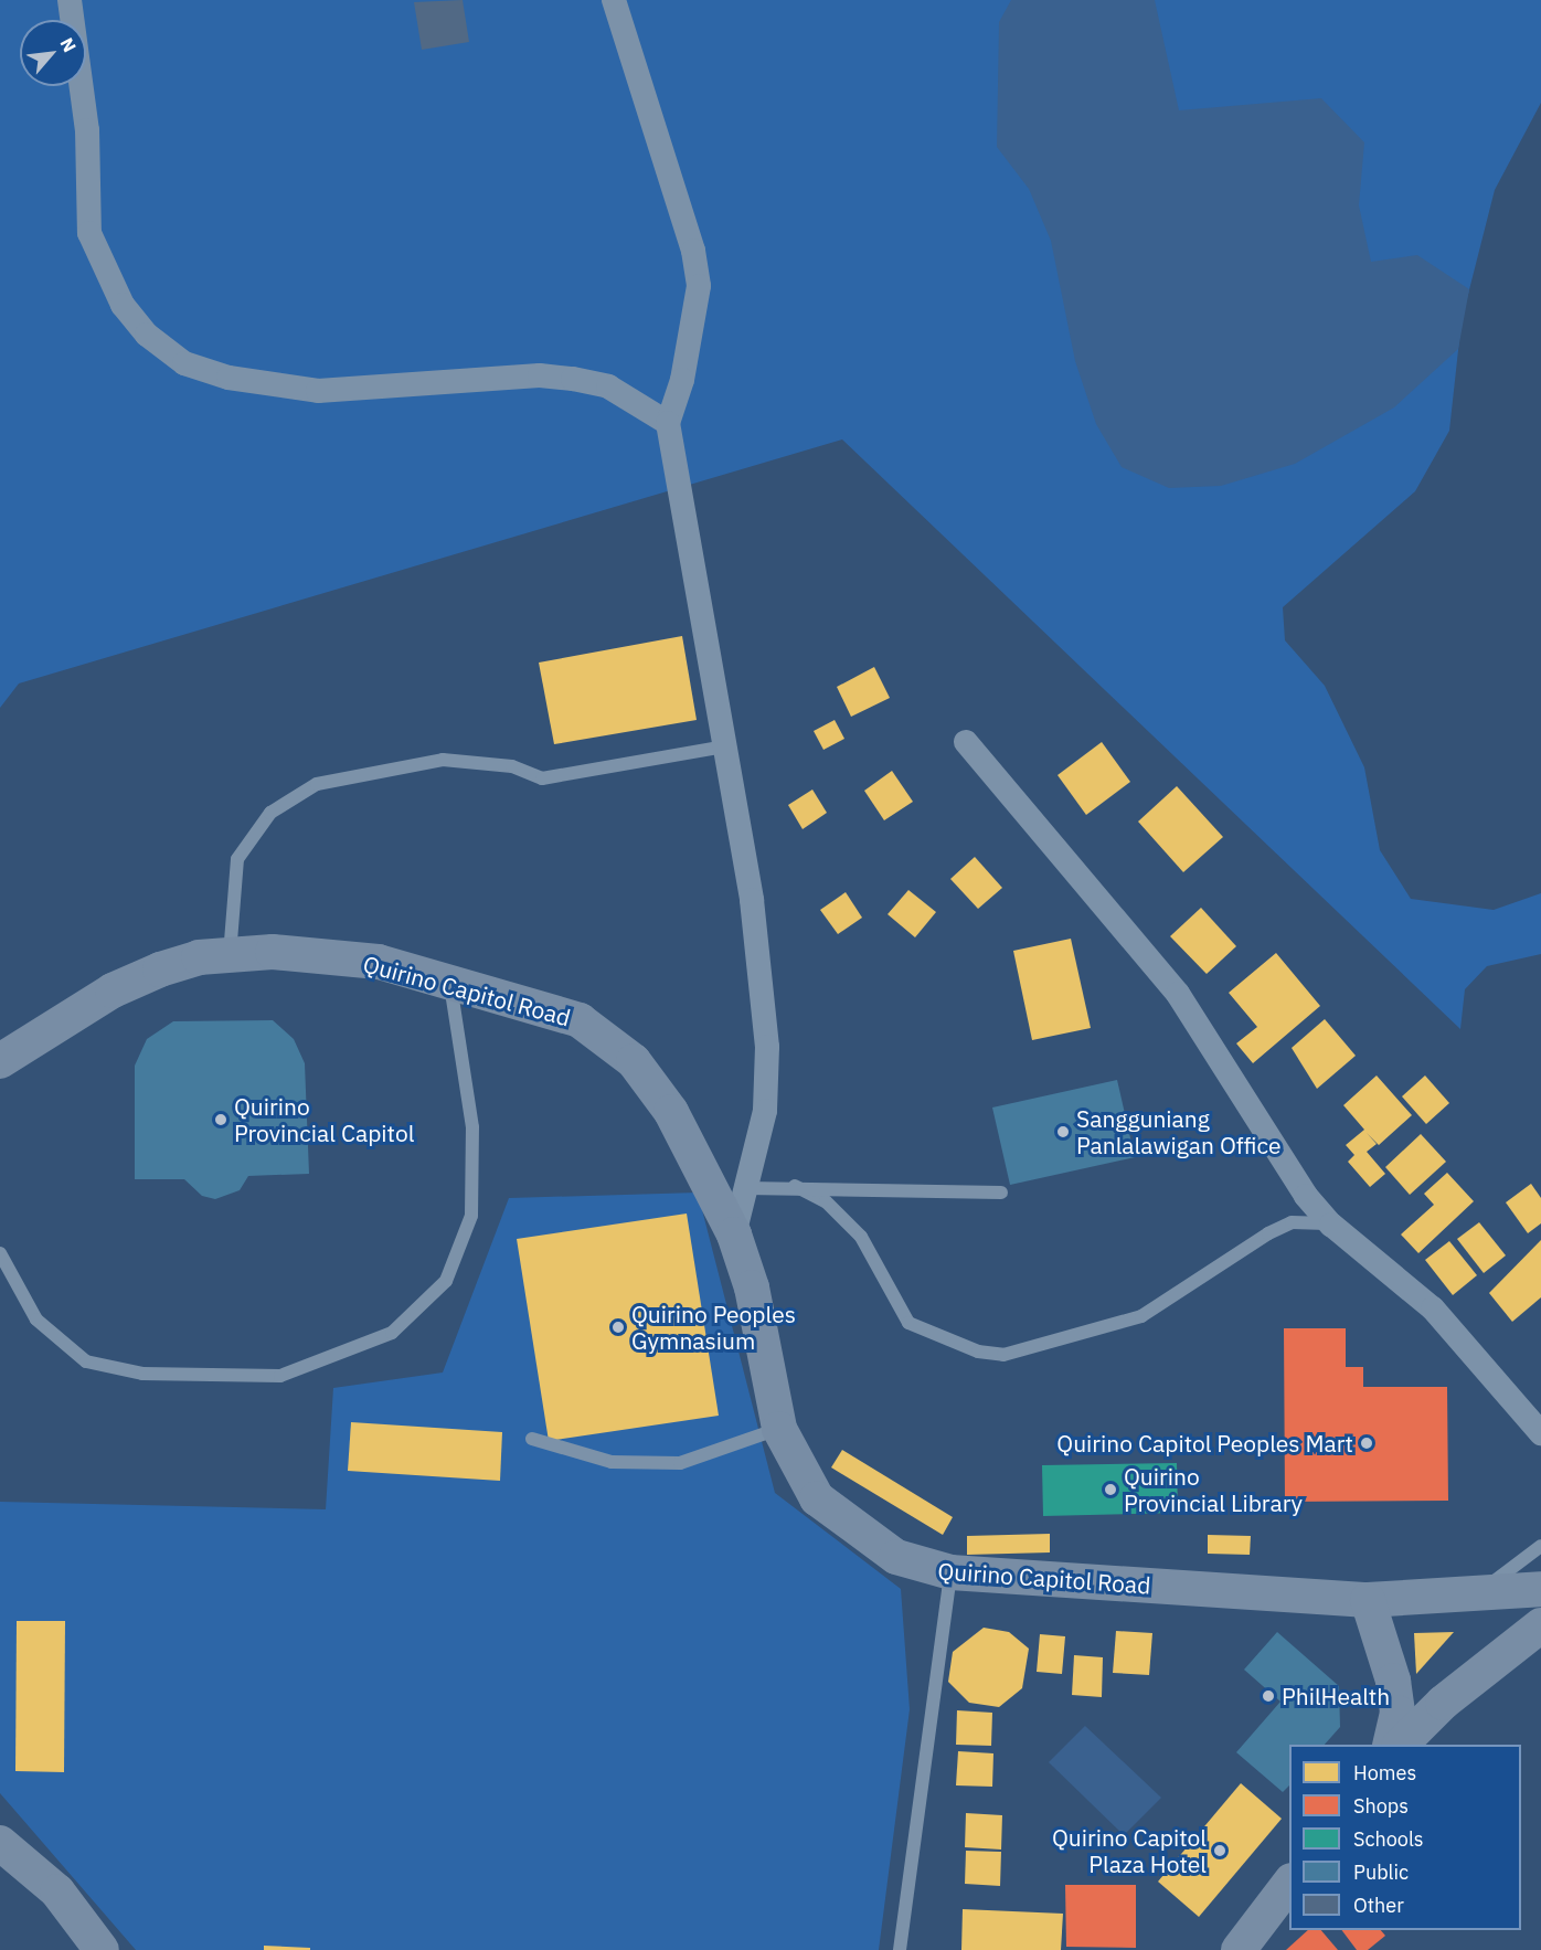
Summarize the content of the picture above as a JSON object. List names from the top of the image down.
{
  "streets": {
    "street": ["Quirino Capitol Road"]
  },
  "places": [
    "Quirino Provincial Capitol",
    "Sangguniang Panlalawigan Office",
    "Quirino Peoples Gymnasium",
    "Quirino Capitol Peoples Mart",
    "Quirino Provincial Library",
    "PhilHealth",
    "Quirino Capitol Plaza Hotel"
  ],
  "legend": [
    "Homes",
    "Shops",
    "Schools",
    "Public",
    "Other"
  ],
  "north": "top right"
}
